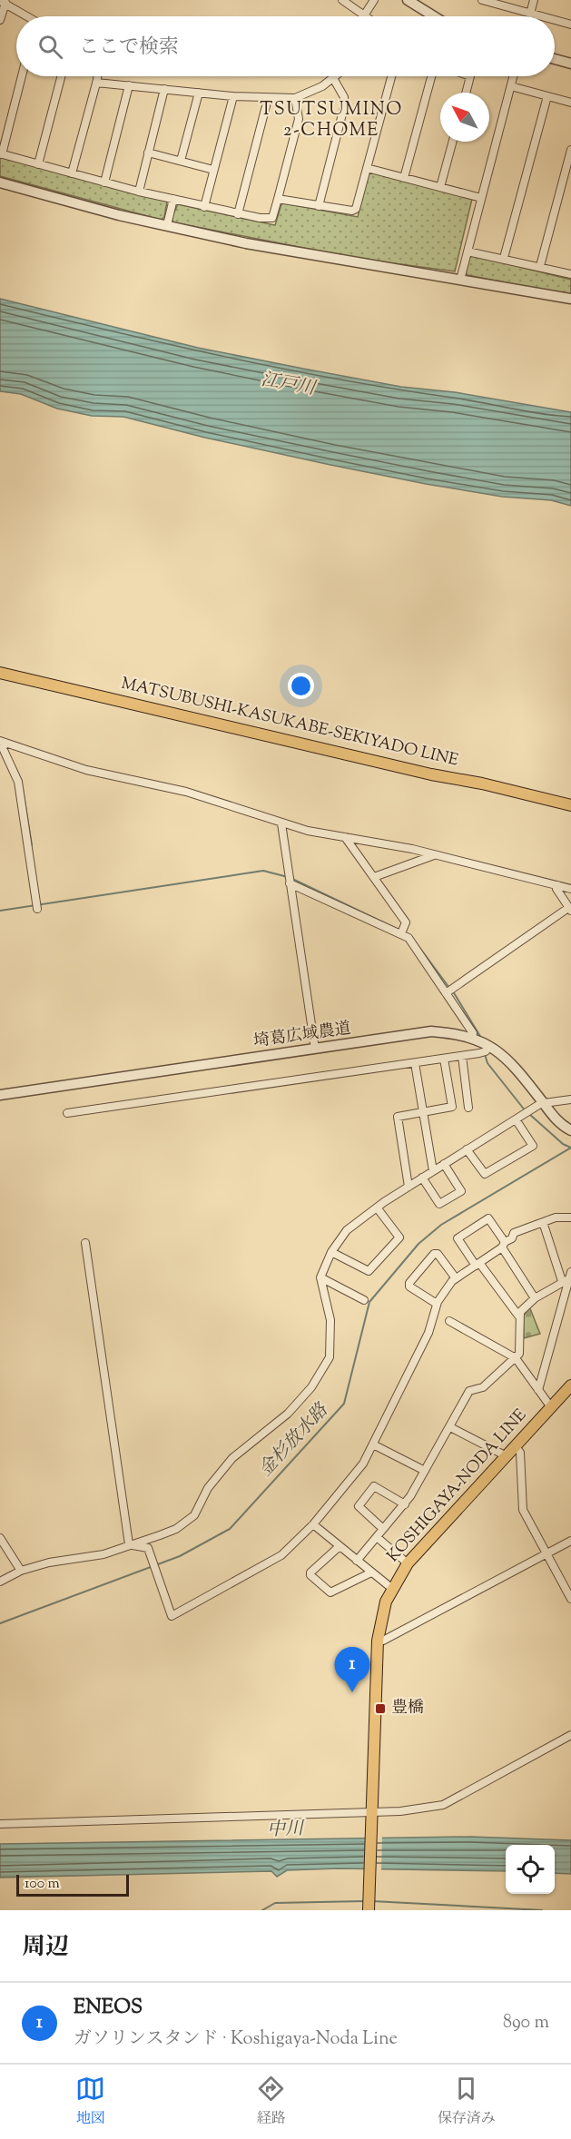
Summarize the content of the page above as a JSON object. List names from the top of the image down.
{
  "streets": {
    "main road": ["MATSUBUSHI-KASUKABE-SEKIYADO LINE", "KOSHIGAYA-NODA LINE"],
    "street": ["埼葛広域農道"]
  },
  "districts": ["TSUTSUMINO 2-CHOME"],
  "water": ["江戸川", "金杉放水路", "中川"],
  "places": {
    "transit": ["豊橋"]
  },
  "scale_bar": "100 m",
  "north": "top left",
  "page": {
    "search": "ここで検索",
    "pins": "1",
    "scale": "100 m",
    "heading": "周辺",
    "list": [
      {
        "mark": "1",
        "name": "ENEOS",
        "note": "ガソリンスタンド · Koshigaya-Noda Line",
        "value": "890 m"
      }
    ],
    "nav": ["地図", "経路", "保存済み"]
  }
}
